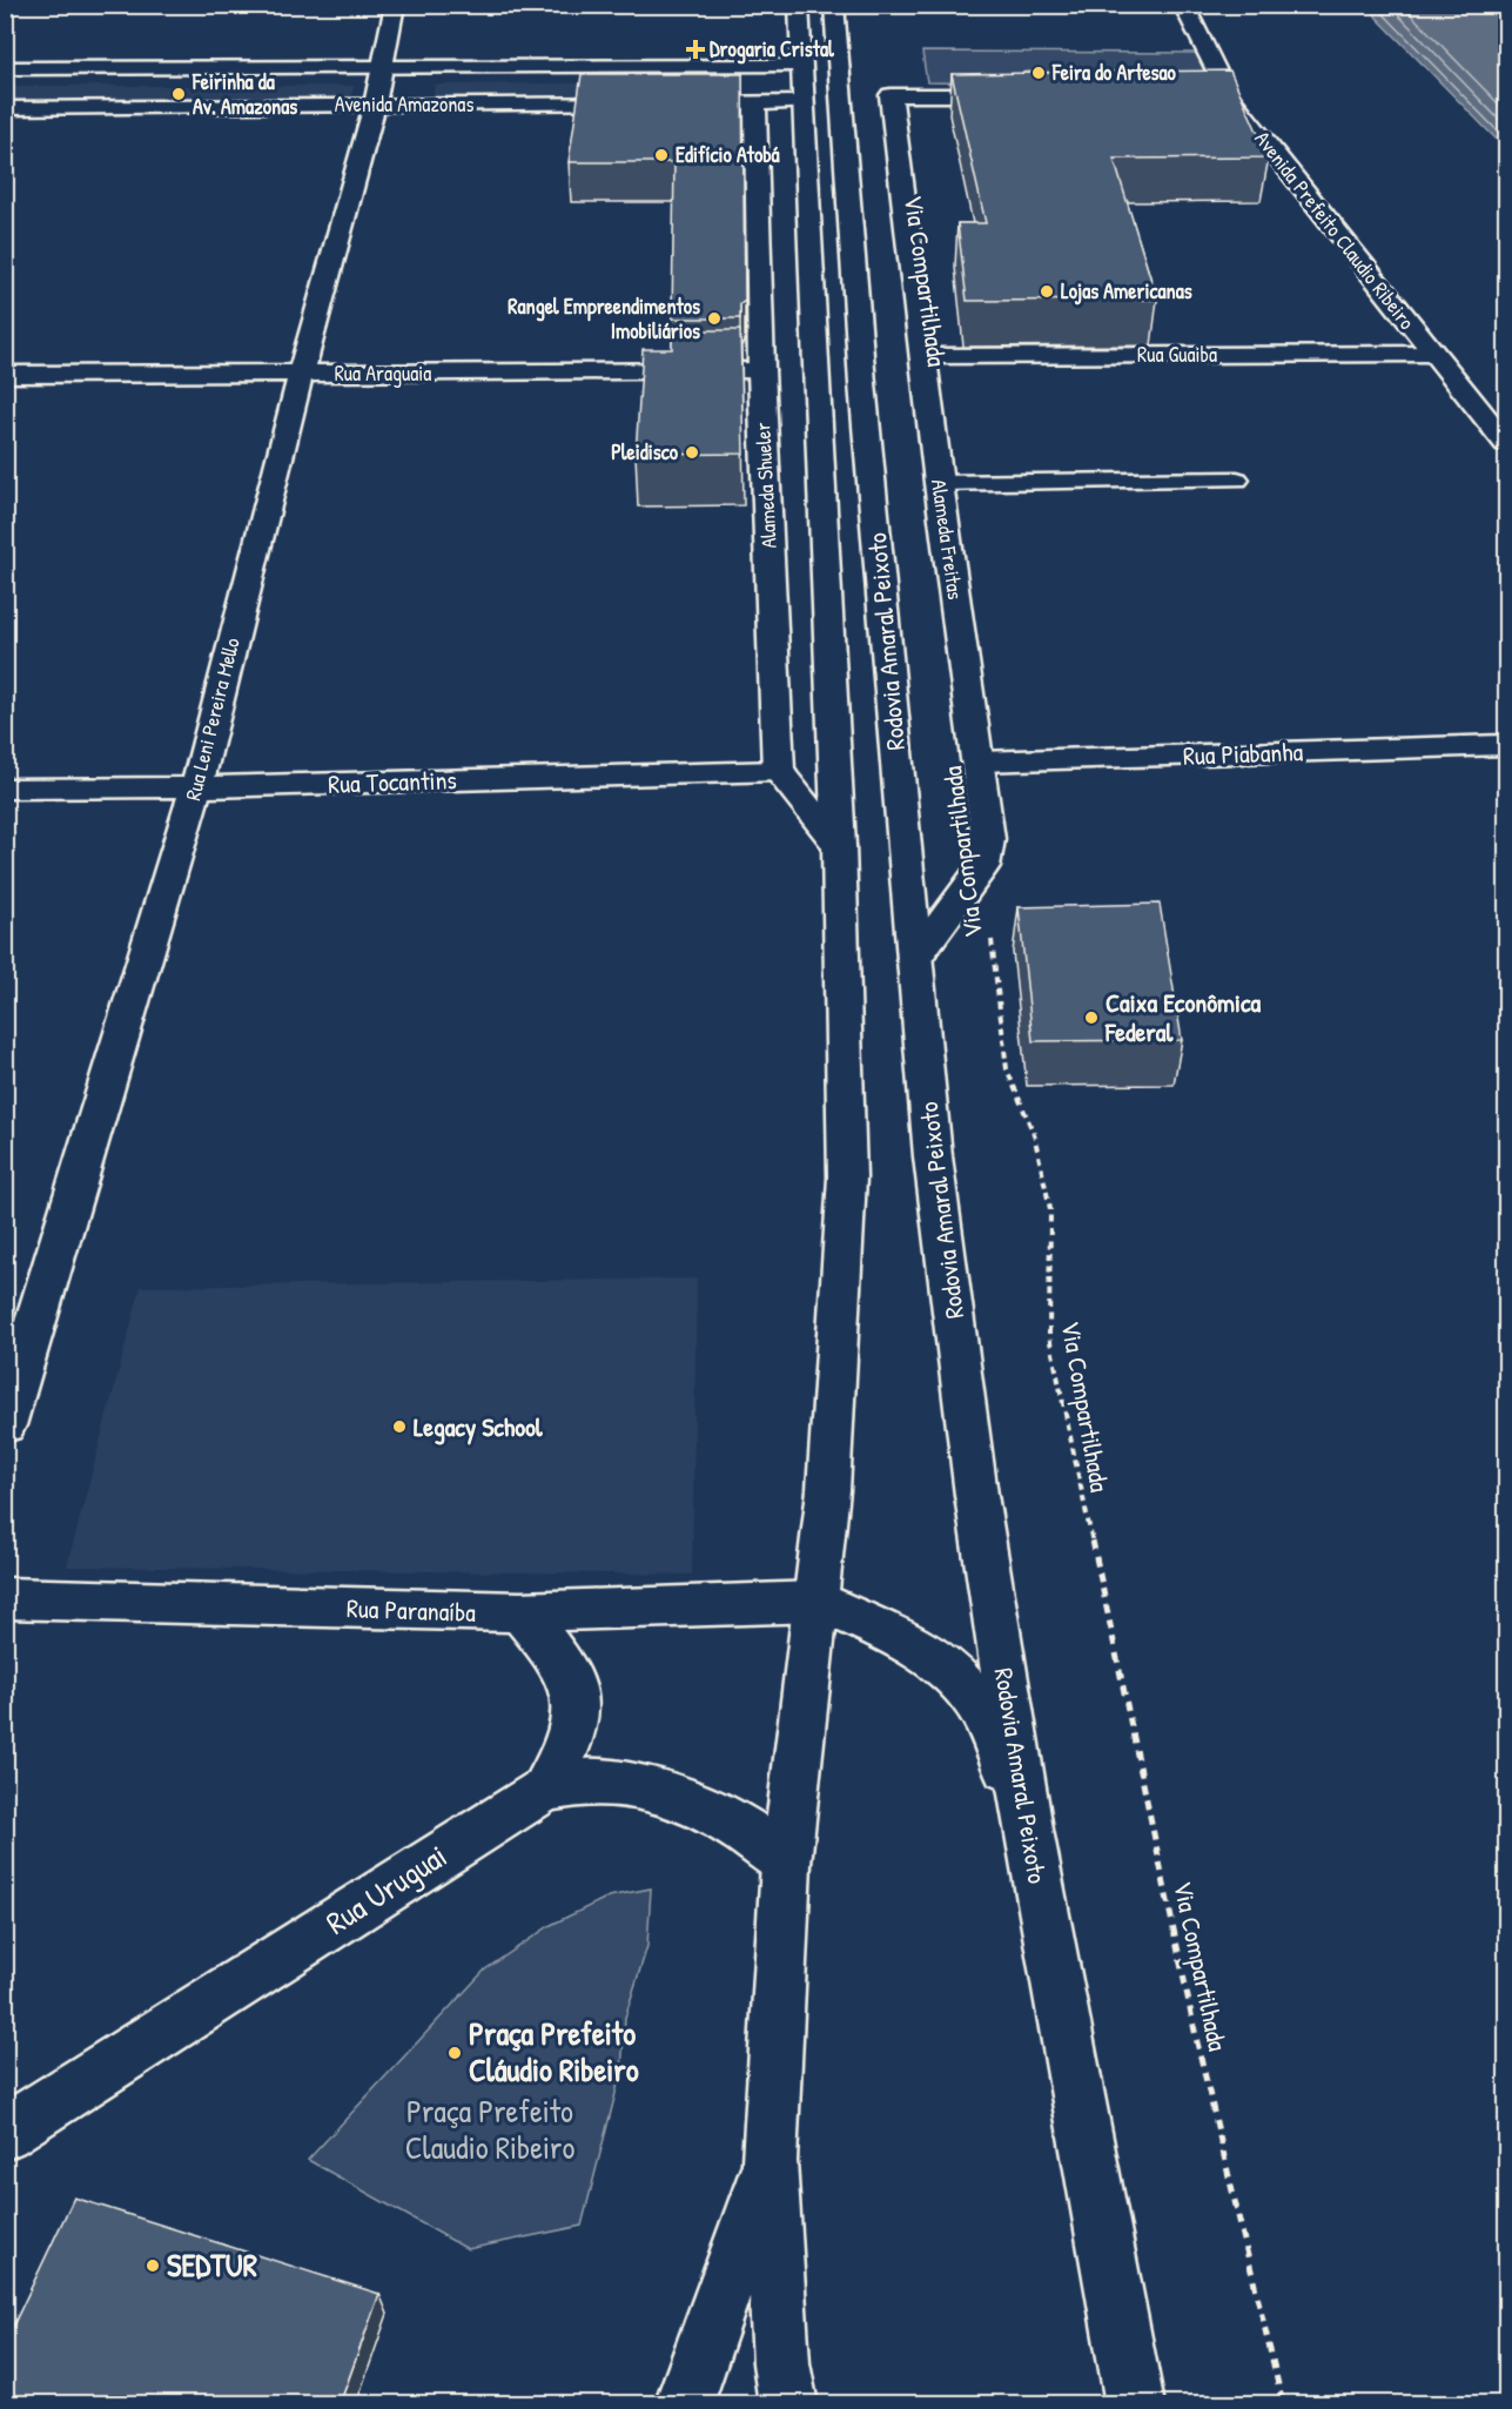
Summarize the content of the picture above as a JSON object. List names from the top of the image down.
{
  "streets": {
    "main road": [
      "Avenida Amazonas",
      "Avenida Prefeito Claudio Ribeiro",
      "Rua Guaiba",
      "Rua Araguaia",
      "Alameda Shueler",
      "Alameda Freitas",
      "Rodovia Amaral Peixoto",
      "Rua Leni Pereira Mello",
      "Rua Piabanha",
      "Rua Tocantins",
      "Rua Paranaíba",
      "Rua Uruguai"
    ],
    "path": ["Via Compartilhada"]
  },
  "crossings": [
    ["Avenida Amazonas", "Rodovia Amaral Peixoto"],
    ["Avenida Amazonas", "Rua Leni Pereira Mello"],
    ["Avenida Prefeito Claudio Ribeiro", "Rua Guaiba"],
    ["Via Compartilhada", "Alameda Freitas"],
    ["Rua Guaiba", "Alameda Freitas"],
    ["Rua Araguaia", "Alameda Shueler"],
    ["Rua Araguaia", "Rua Leni Pereira Mello"],
    ["Alameda Shueler", "Rua Tocantins"],
    ["Alameda Freitas", "Rua Piabanha"],
    ["Rodovia Amaral Peixoto", "Rua Paranaíba"],
    ["Rodovia Amaral Peixoto", "Rua Uruguai"],
    ["Rua Leni Pereira Mello", "Rua Tocantins"]
  ],
  "parks": ["Praça Prefeito Claudio Ribeiro"],
  "places": {
    "health": ["Drogaria Cristal"],
    "other": [
      "Feira do Artesao",
      "Feirinha da Av. Amazonas",
      "Edifício Atobá",
      "Lojas Americanas",
      "Rangel Empreendimentos Imobiliários",
      "Pleidisco",
      "Caixa Econômica Federal",
      "Legacy School",
      "Praça Prefeito Cláudio Ribeiro",
      "SEDTUR"
    ]
  }
}
